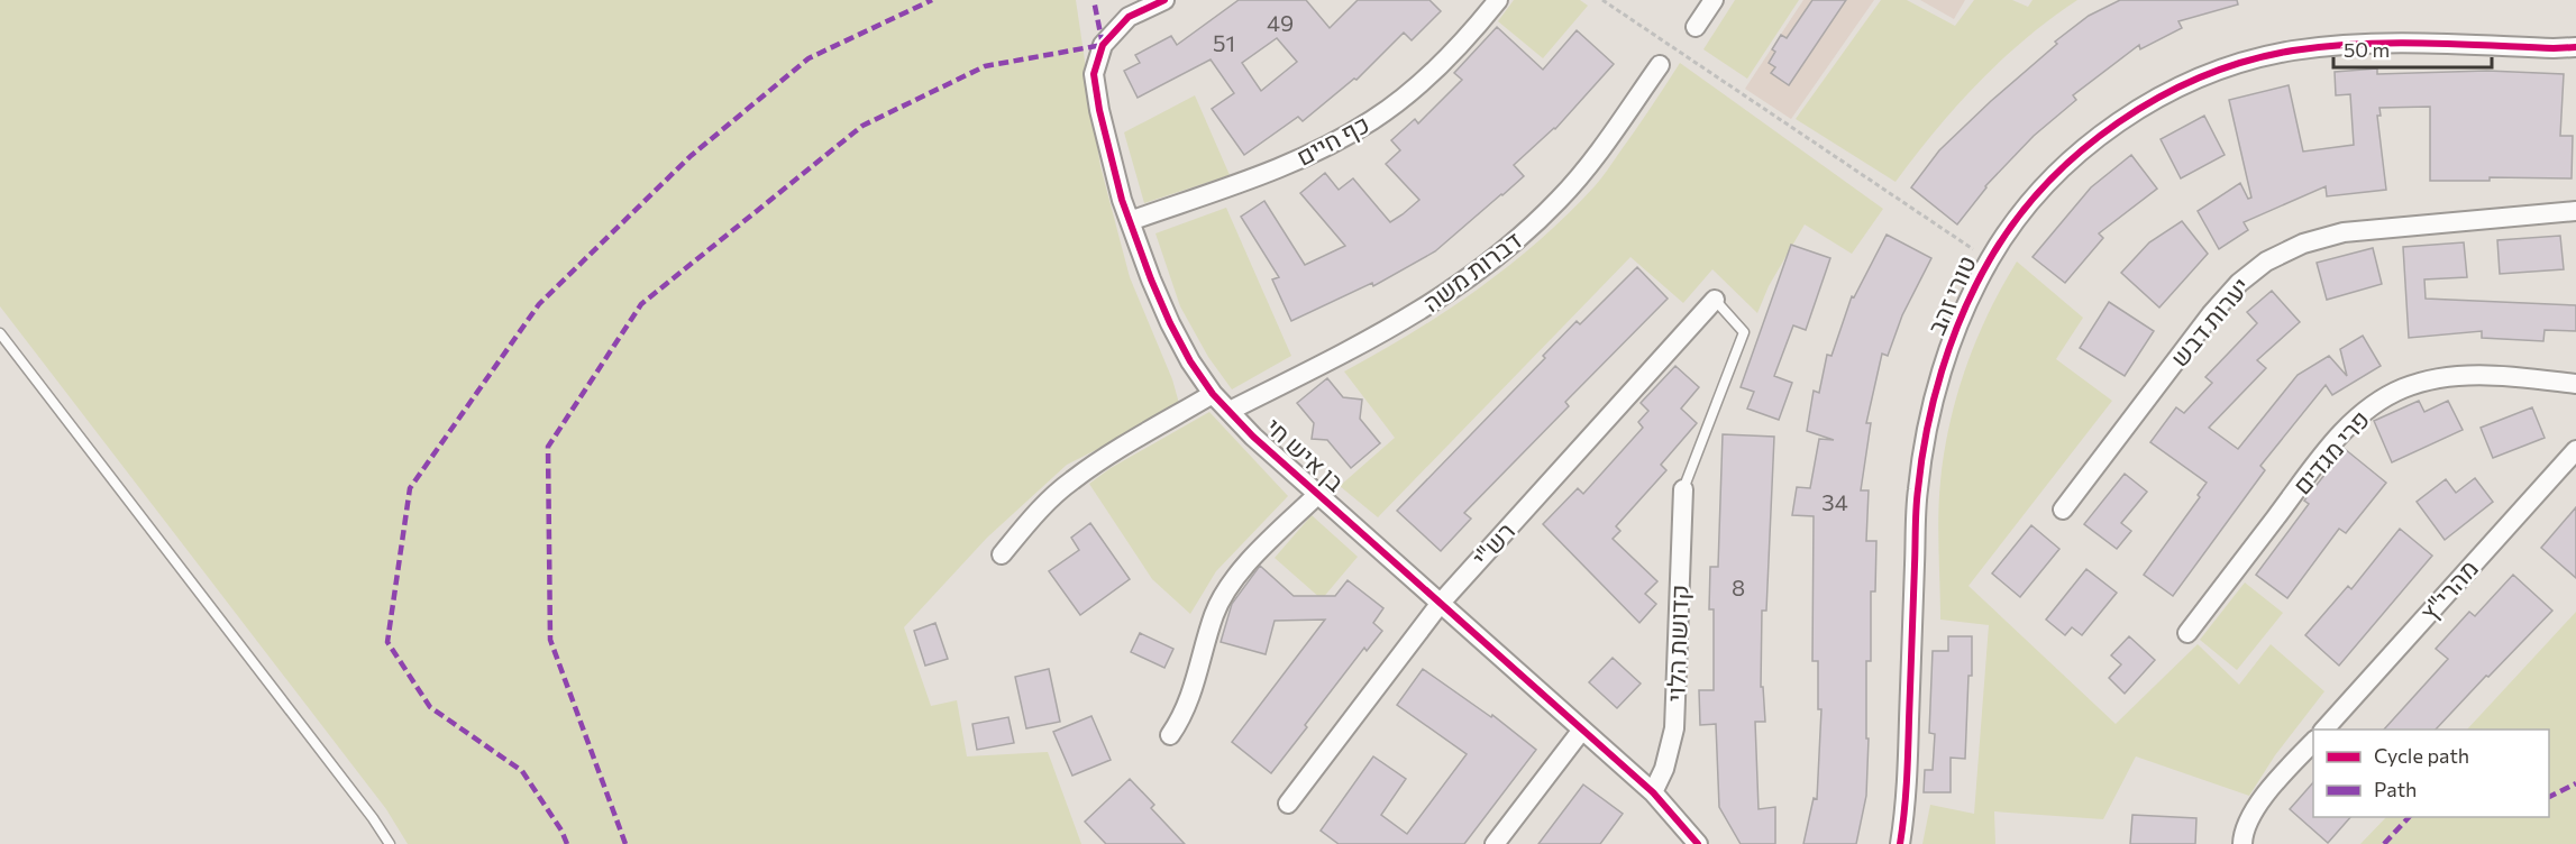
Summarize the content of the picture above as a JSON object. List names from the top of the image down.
{
  "streets": {
    "street": [
      "כף חיים",
      "דברות משה",
      "טורי זהב",
      "יערות דבש",
      "פרי מגדים",
      "בן איש חי",
      "רש\"י",
      "מהרי\"ץ",
      "קדושת הלוי"
    ]
  },
  "crossings": [
    ["כף חיים", "בן איש חי"],
    ["דברות משה", "בן איש חי"],
    ["בן איש חי", "רש\"י"],
    ["בן איש חי", "קדושת הלוי"]
  ],
  "house_numbers": [
    "49",
    "51",
    "34",
    "8"
  ],
  "legend": ["Cycle path", "Path"],
  "scale_bar": "50 m"
}
